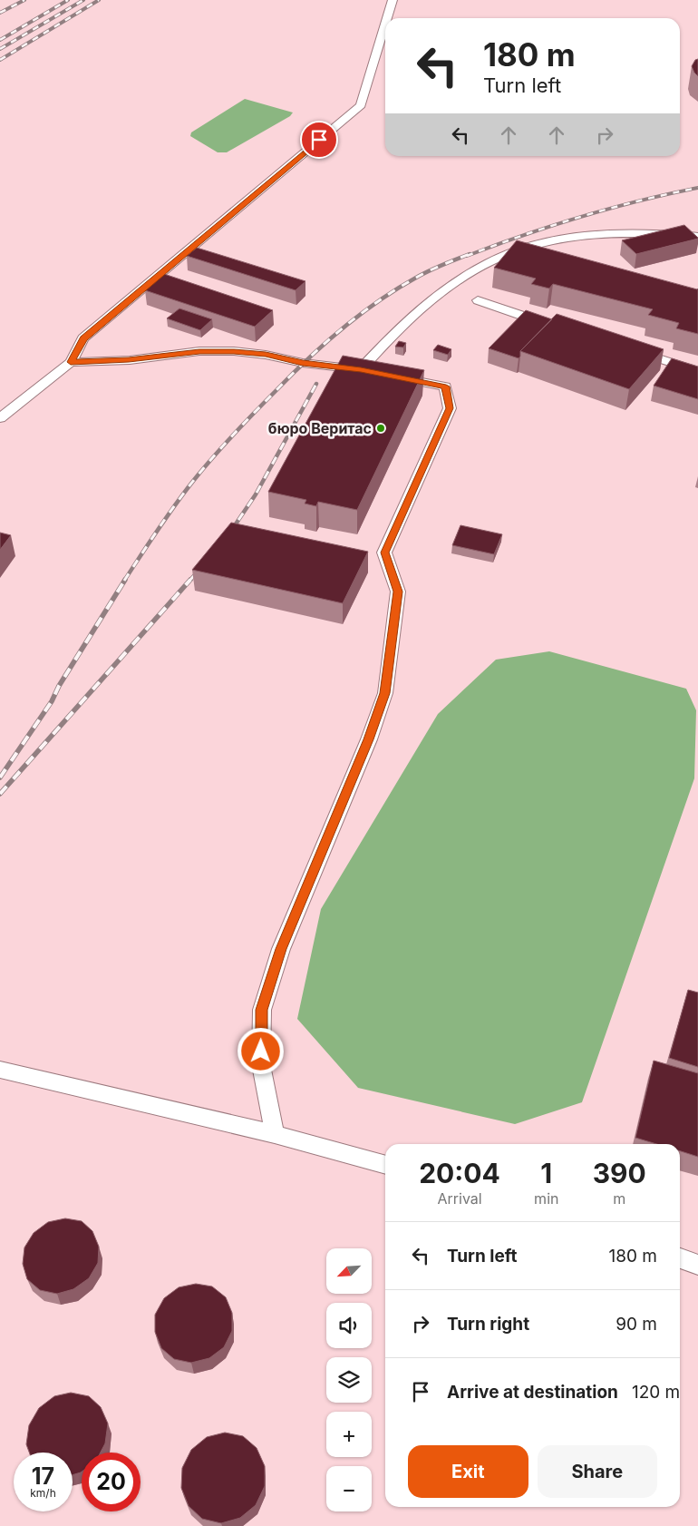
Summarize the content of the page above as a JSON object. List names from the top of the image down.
{
  "places": ["бюро Веритас"],
  "north": "bottom left",
  "page": {
    "turn": ["180 m", "Turn left"],
    "eta": [
      "20:04",
      "Arrival",
      "1",
      "min",
      "390",
      "m"
    ],
    "list": [
      {
        "name": "Turn left",
        "value": "180 m"
      },
      {
        "name": "Turn right",
        "value": "90 m"
      },
      {
        "name": "Arrive at destination",
        "value": "120 m"
      }
    ],
    "map_buttons": ["+", "−"],
    "buttons": ["Exit", "Share"],
    "speed": "17 km/h",
    "limit": "20"
  }
}
